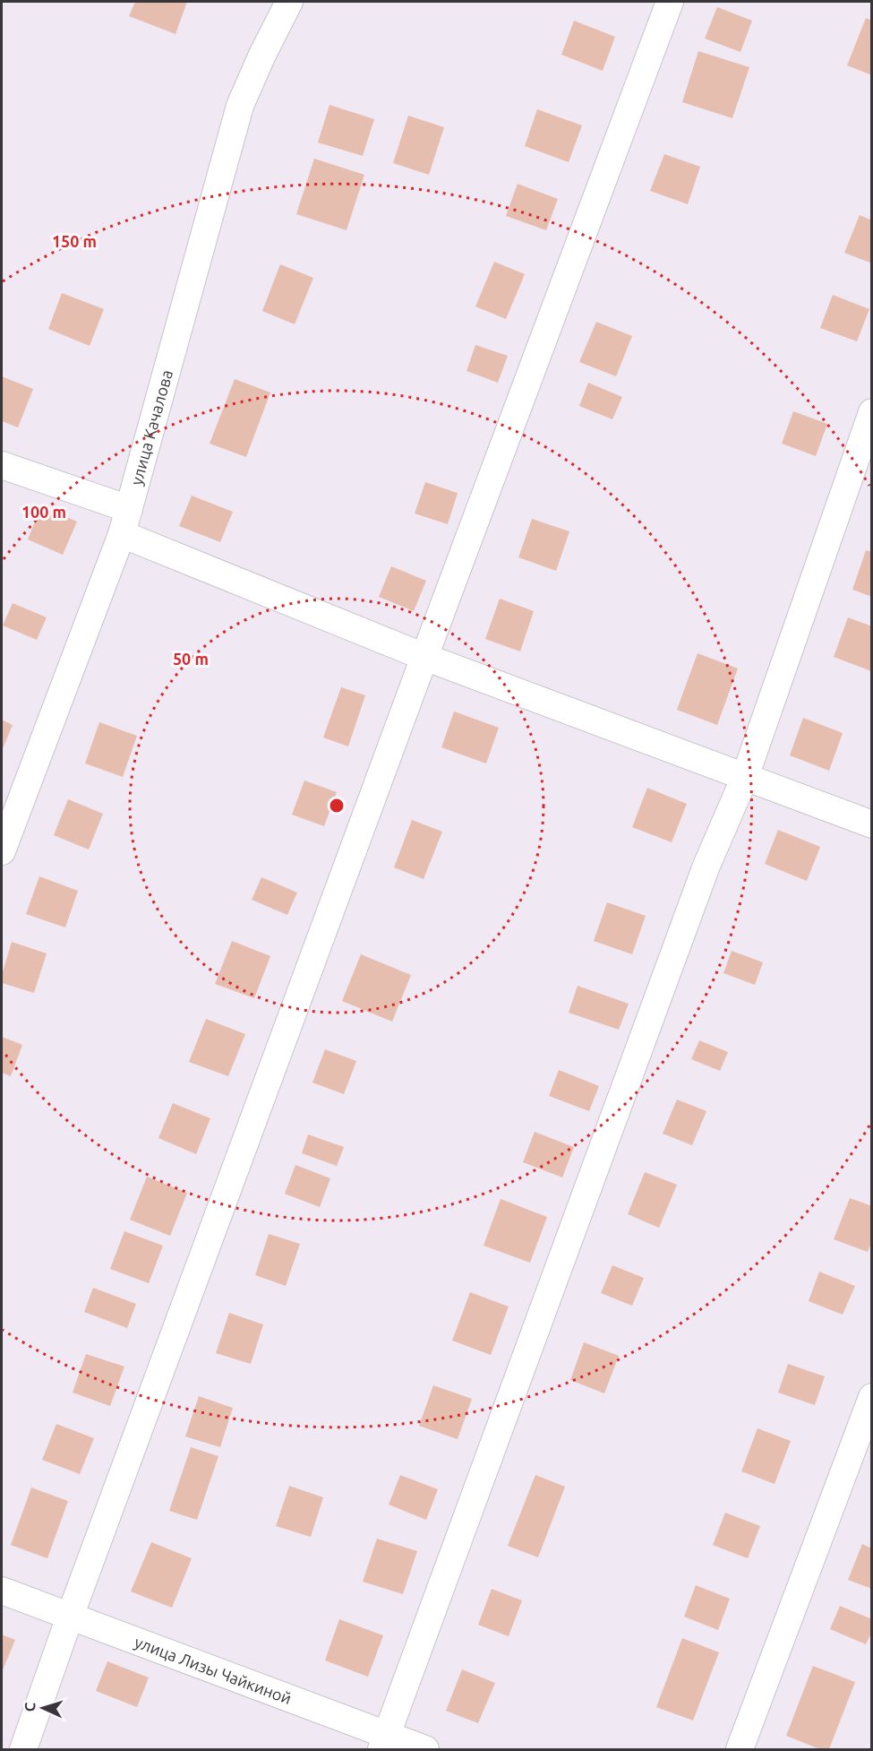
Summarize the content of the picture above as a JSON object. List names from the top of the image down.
{
  "streets": {
    "street": ["улица Качалова", "улица Лизы Чайкиной"]
  },
  "north": "left",
  "rings": ["150 m", "100 m", "50 m"]
}
